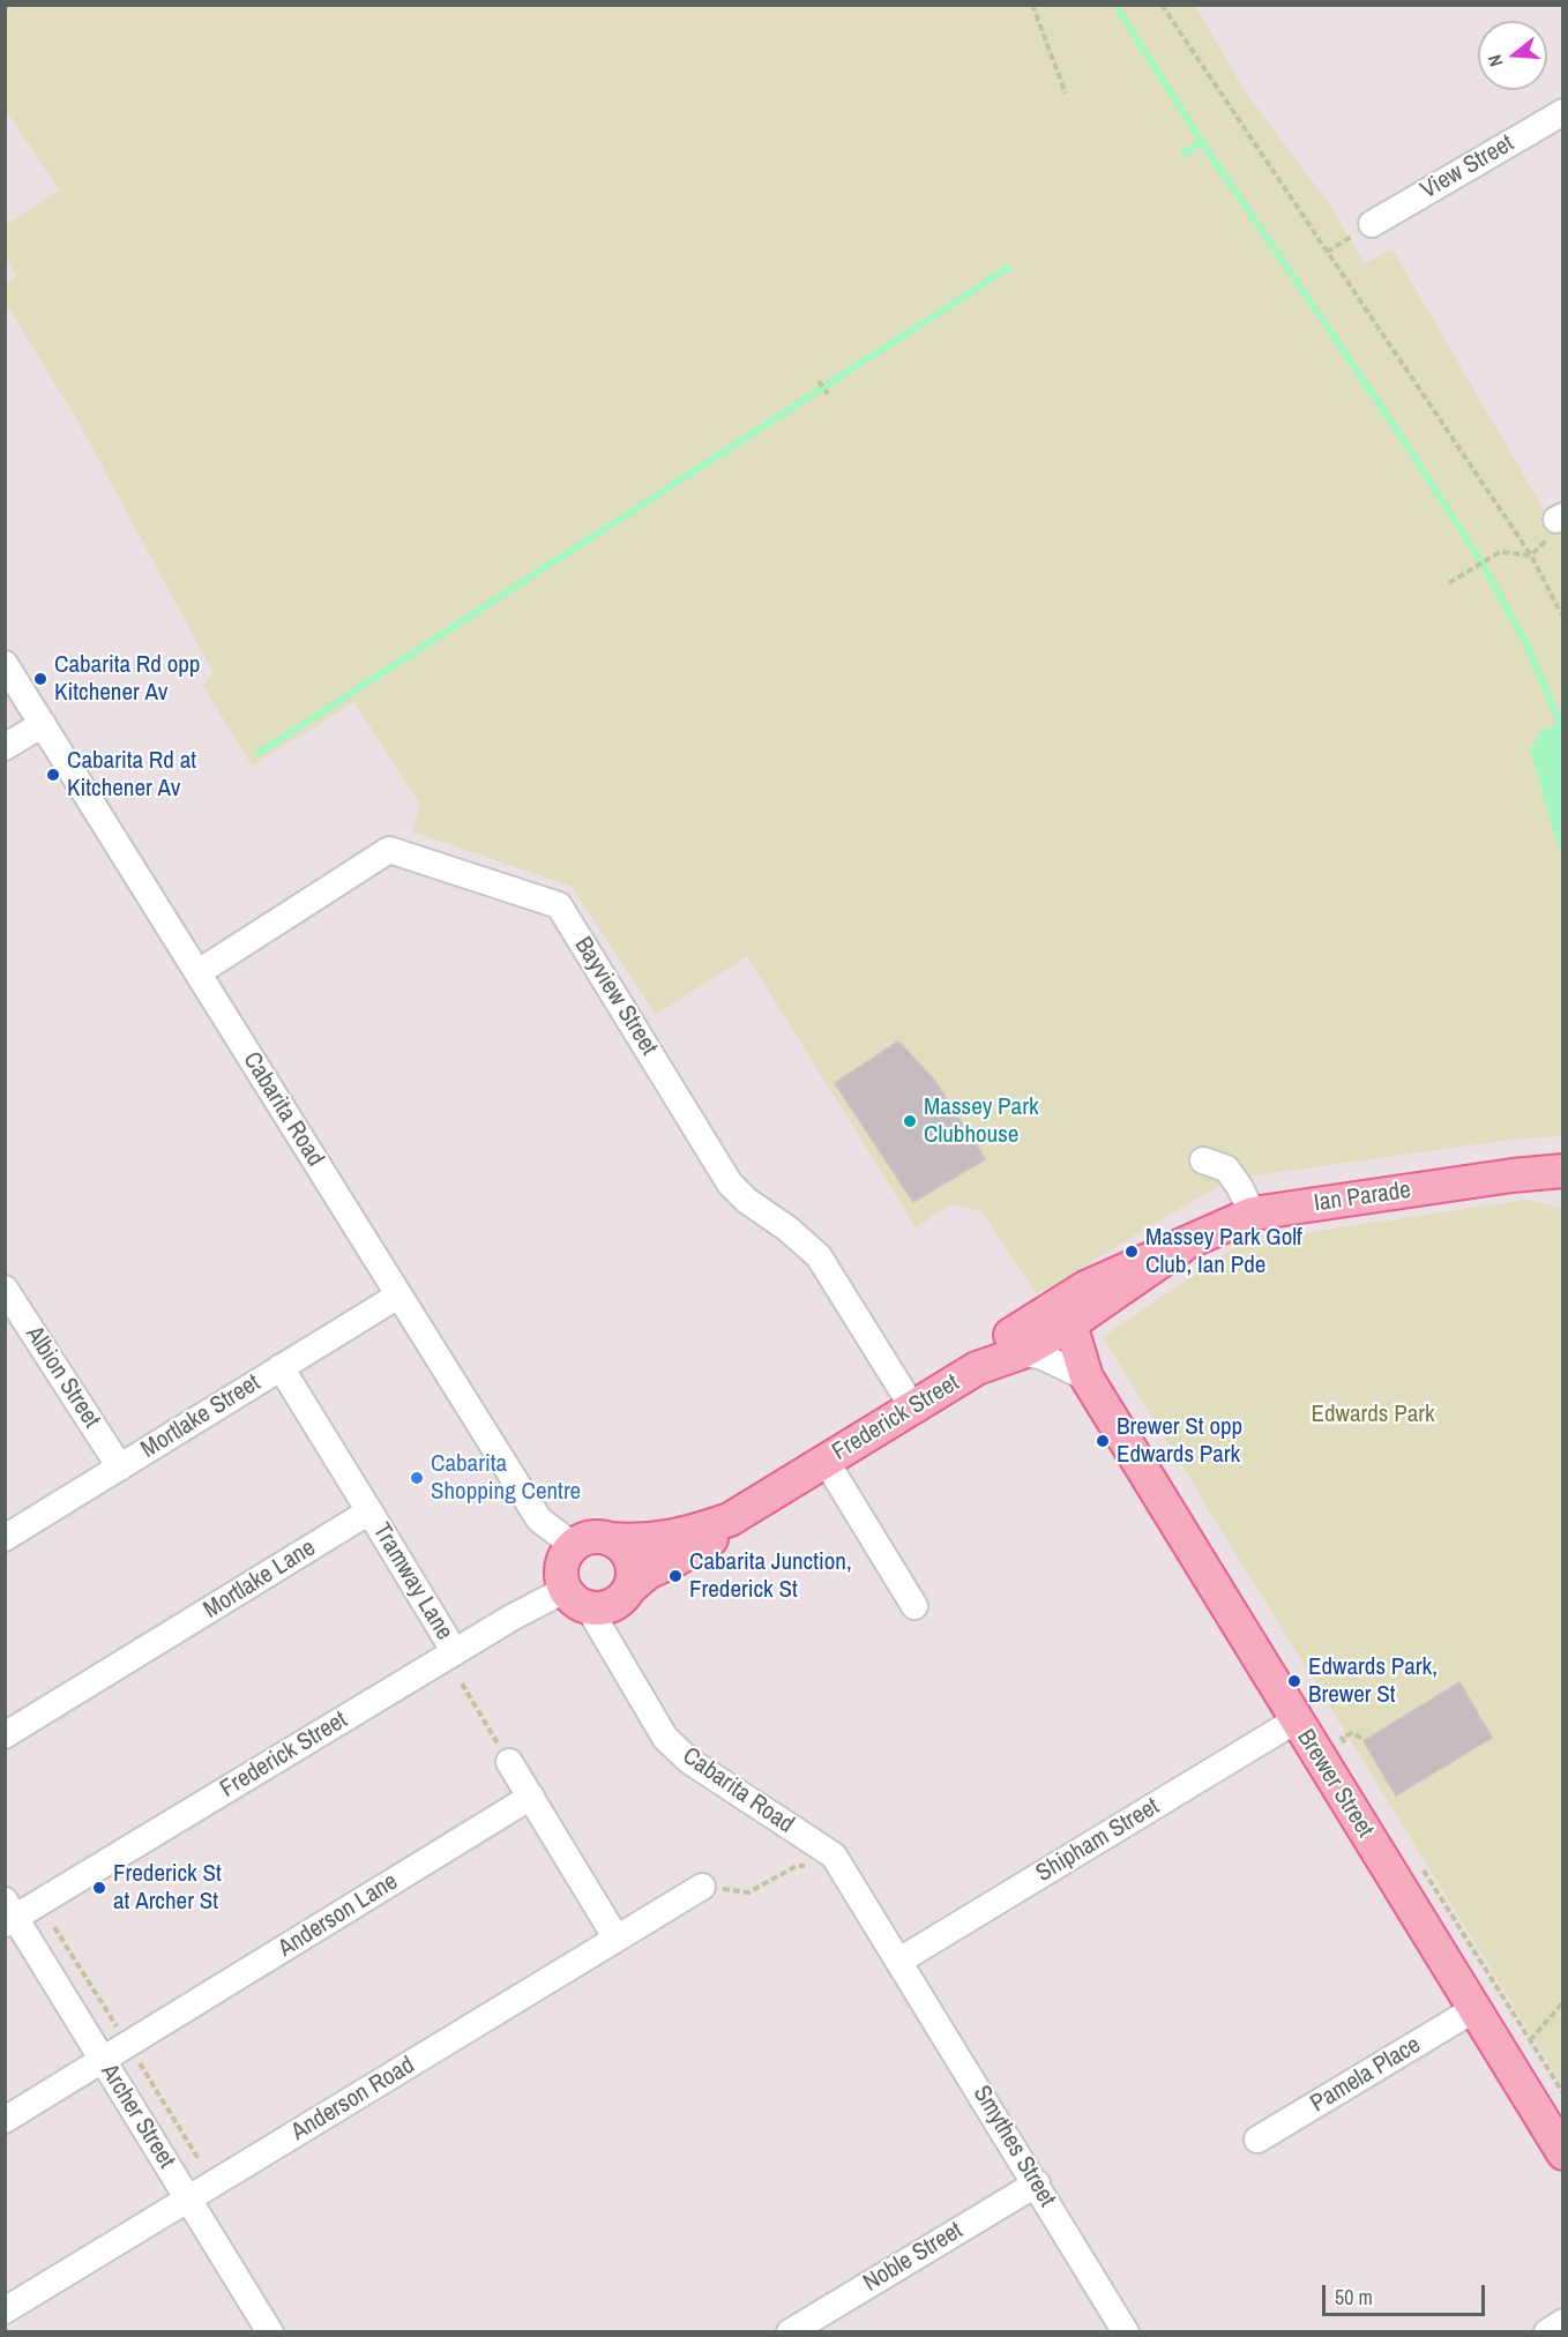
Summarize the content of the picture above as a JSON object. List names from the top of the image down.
{
  "streets": {
    "main road": ["Ian Parade", "Frederick Street", "Brewer Street"],
    "street": [
      "View Street",
      "Bayview Street",
      "Cabarita Road",
      "Albion Street",
      "Mortlake Street",
      "Mortlake Lane",
      "Tramway Lane",
      "Shipham Street",
      "Anderson Lane",
      "Pamela Place",
      "Anderson Road",
      "Archer Street",
      "Smythes Street",
      "Noble Street"
    ]
  },
  "crossings": [
    ["Bayview Street", "Cabarita Road"],
    ["Bayview Street", "Frederick Street"],
    ["Cabarita Road", "Mortlake Street"],
    ["Cabarita Road", "Frederick Street"],
    ["Cabarita Road", "Shipham Street"],
    ["Cabarita Road", "Smythes Street"],
    ["Ian Parade", "Frederick Street"],
    ["Ian Parade", "Brewer Street"],
    ["Albion Street", "Mortlake Street"],
    ["Frederick Street", "Tramway Lane"],
    ["Frederick Street", "Archer Street"],
    ["Mortlake Lane", "Tramway Lane"],
    ["Brewer Street", "Shipham Street"],
    ["Brewer Street", "Pamela Place"],
    ["Shipham Street", "Smythes Street"],
    ["Anderson Lane", "Archer Street"],
    ["Anderson Road", "Archer Street"],
    ["Smythes Street", "Noble Street"]
  ],
  "parks": ["Edwards Park"],
  "places": [
    "Cabarita Rd opp Kitchener Av",
    "Cabarita Rd at Kitchener Av",
    "Massey Park Clubhouse",
    "Massey Park Golf Club, Ian Pde",
    "Brewer St opp Edwards Park",
    "Cabarita Shopping Centre",
    "Cabarita Junction, Frederick St",
    "Edwards Park, Brewer St",
    "Frederick St at Archer St"
  ],
  "scale_bar": "50 m",
  "north": "left"
}
